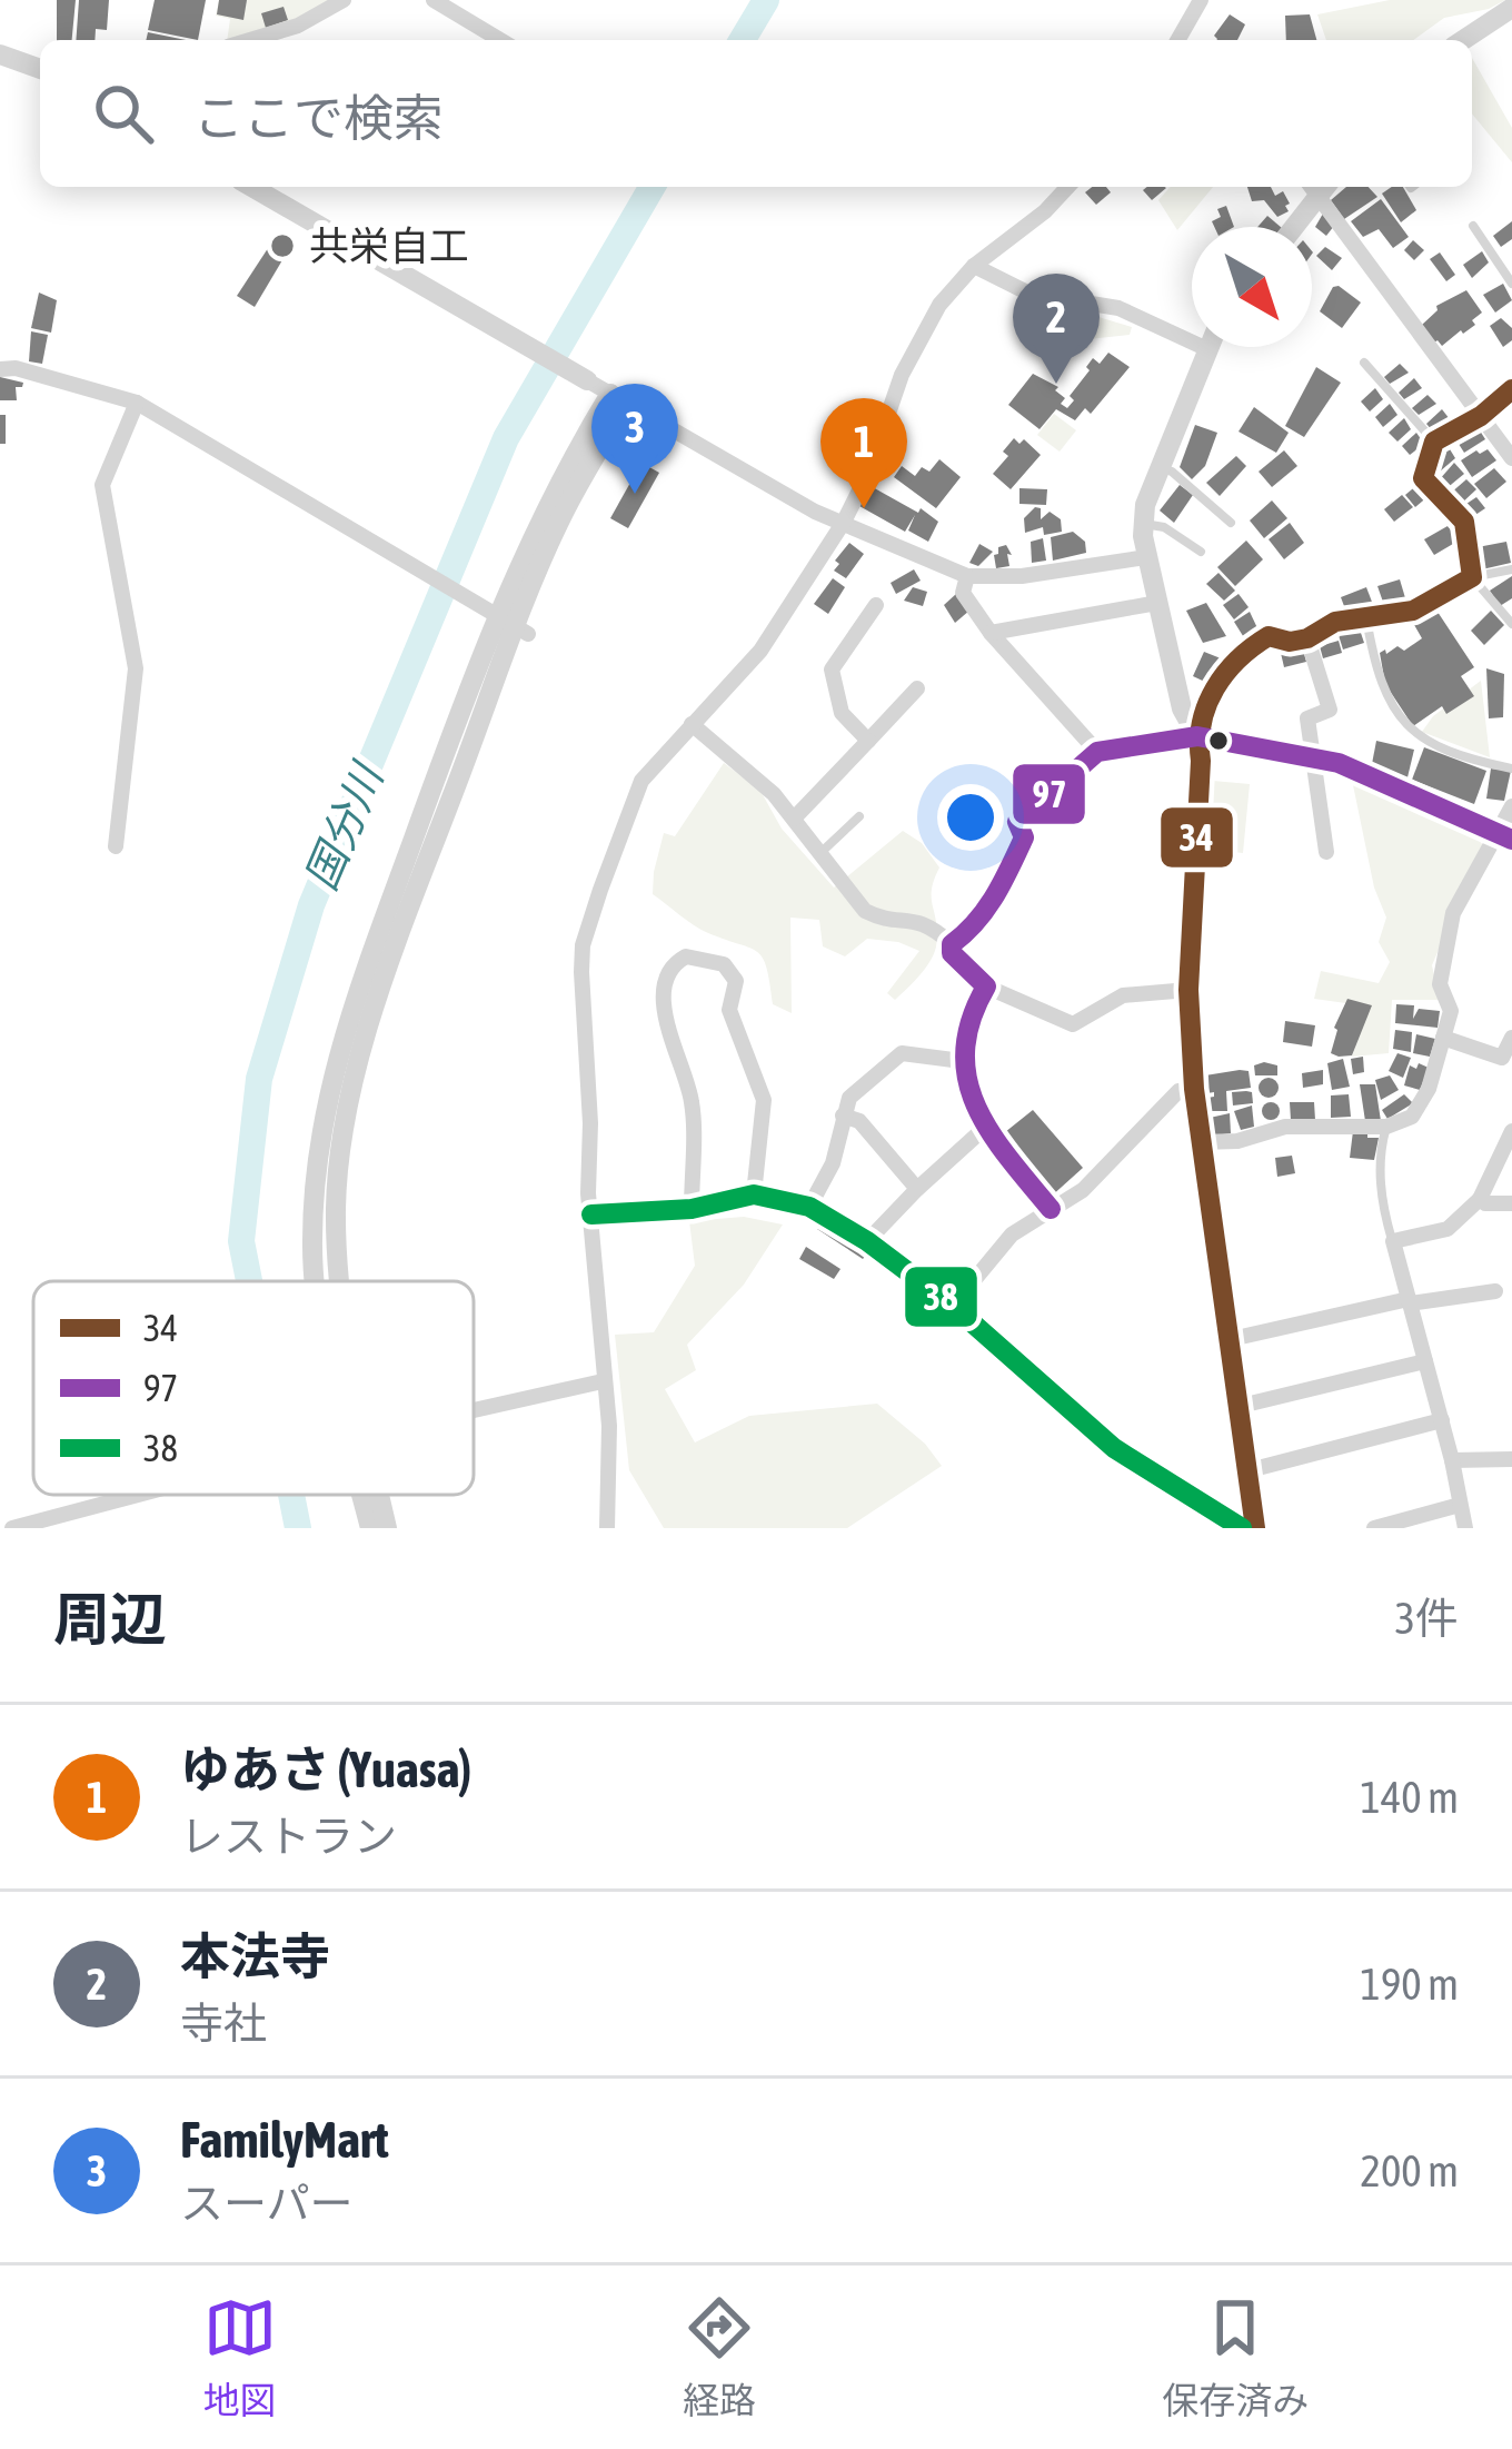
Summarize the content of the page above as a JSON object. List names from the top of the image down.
{
  "water": ["国分川"],
  "places": ["共栄自工"],
  "lines": ["transit line 34", "transit line 97", "transit line 38"],
  "legend": ["34", "97", "38"],
  "north": "bottom right",
  "page": {
    "search": "ここで検索",
    "pins": ["2", "3", "1"],
    "heading": ["周辺", "3件"],
    "list": [
      {
        "mark": "1",
        "name": "ゆあさ (Yuasa)",
        "note": "レストラン",
        "value": "140 m"
      },
      {
        "mark": "2",
        "name": "本法寺",
        "note": "寺社",
        "value": "190 m"
      },
      {
        "mark": "3",
        "name": "FamilyMart",
        "note": "スーパー",
        "value": "200 m"
      }
    ],
    "nav": ["地図", "経路", "保存済み"]
  }
}
